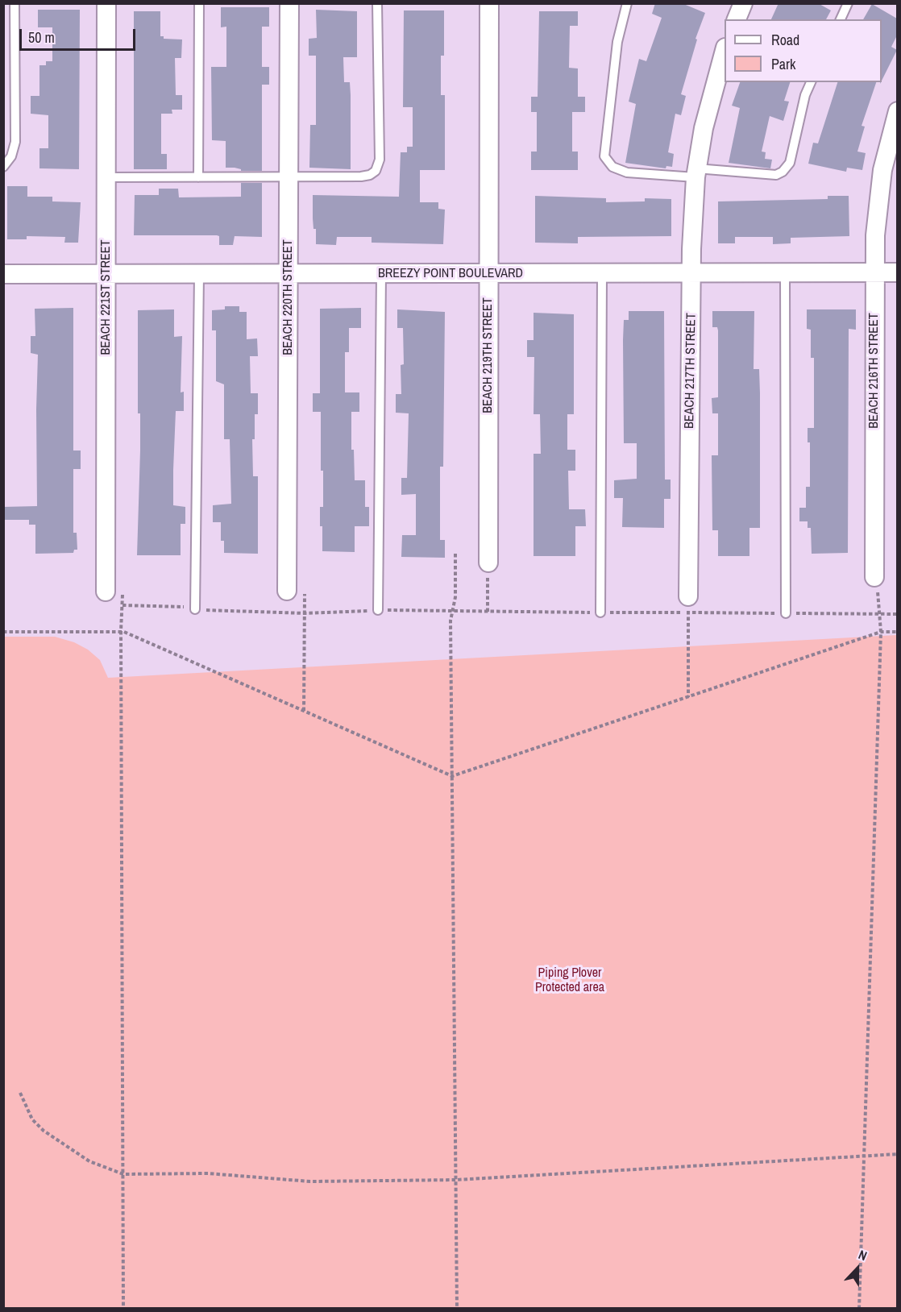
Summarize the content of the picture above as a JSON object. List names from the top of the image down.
{
  "streets": {
    "street": [
      "BREEZY POINT BOULEVARD",
      "BEACH 221ST STREET",
      "BEACH 220TH STREET",
      "BEACH 219TH STREET",
      "BEACH 217TH STREET",
      "BEACH 216TH STREET"
    ]
  },
  "crossings": [
    ["BREEZY POINT BOULEVARD", "BEACH 221ST STREET"],
    ["BREEZY POINT BOULEVARD", "BEACH 220TH STREET"],
    ["BREEZY POINT BOULEVARD", "BEACH 219TH STREET"],
    ["BREEZY POINT BOULEVARD", "BEACH 217TH STREET"],
    ["BREEZY POINT BOULEVARD", "BEACH 216TH STREET"]
  ],
  "parks": ["Piping Plover Protected area"],
  "legend": ["Road", "Park"],
  "scale_bar": "50 m",
  "north": "top"
}
